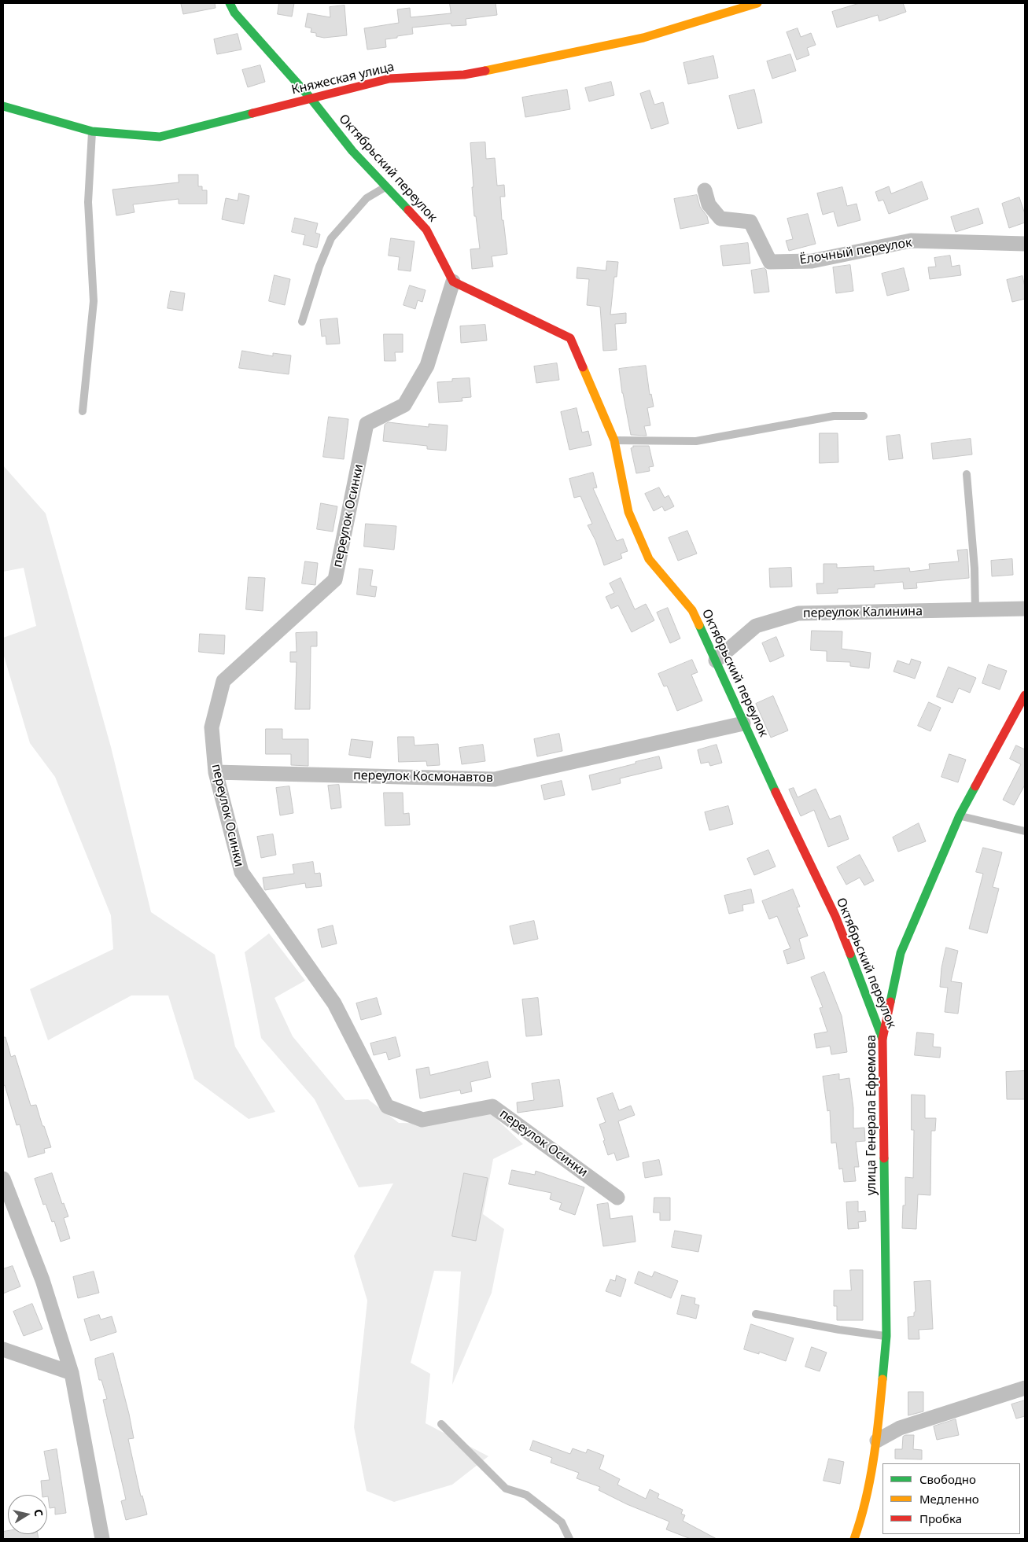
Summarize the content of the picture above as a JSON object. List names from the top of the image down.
{
  "streets": {
    "street": [
      "Княжеская улица",
      "Октябрьский переулок",
      "Ёлочный переулок",
      "переулок Осинки",
      "переулок Калинина",
      "переулок Космонавтов",
      "улица Генерала Ефремова"
    ]
  },
  "crossings": [
    ["Княжеская улица", "Октябрьский переулок"],
    ["Октябрьский переулок", "переулок Осинки"],
    ["Октябрьский переулок", "переулок Калинина"],
    ["Октябрьский переулок", "переулок Космонавтов"],
    ["Октябрьский переулок", "улица Генерала Ефремова"],
    ["переулок Осинки", "переулок Космонавтов"]
  ],
  "legend": ["Свободно", "Медленно", "Пробка"],
  "north": "right"
}
